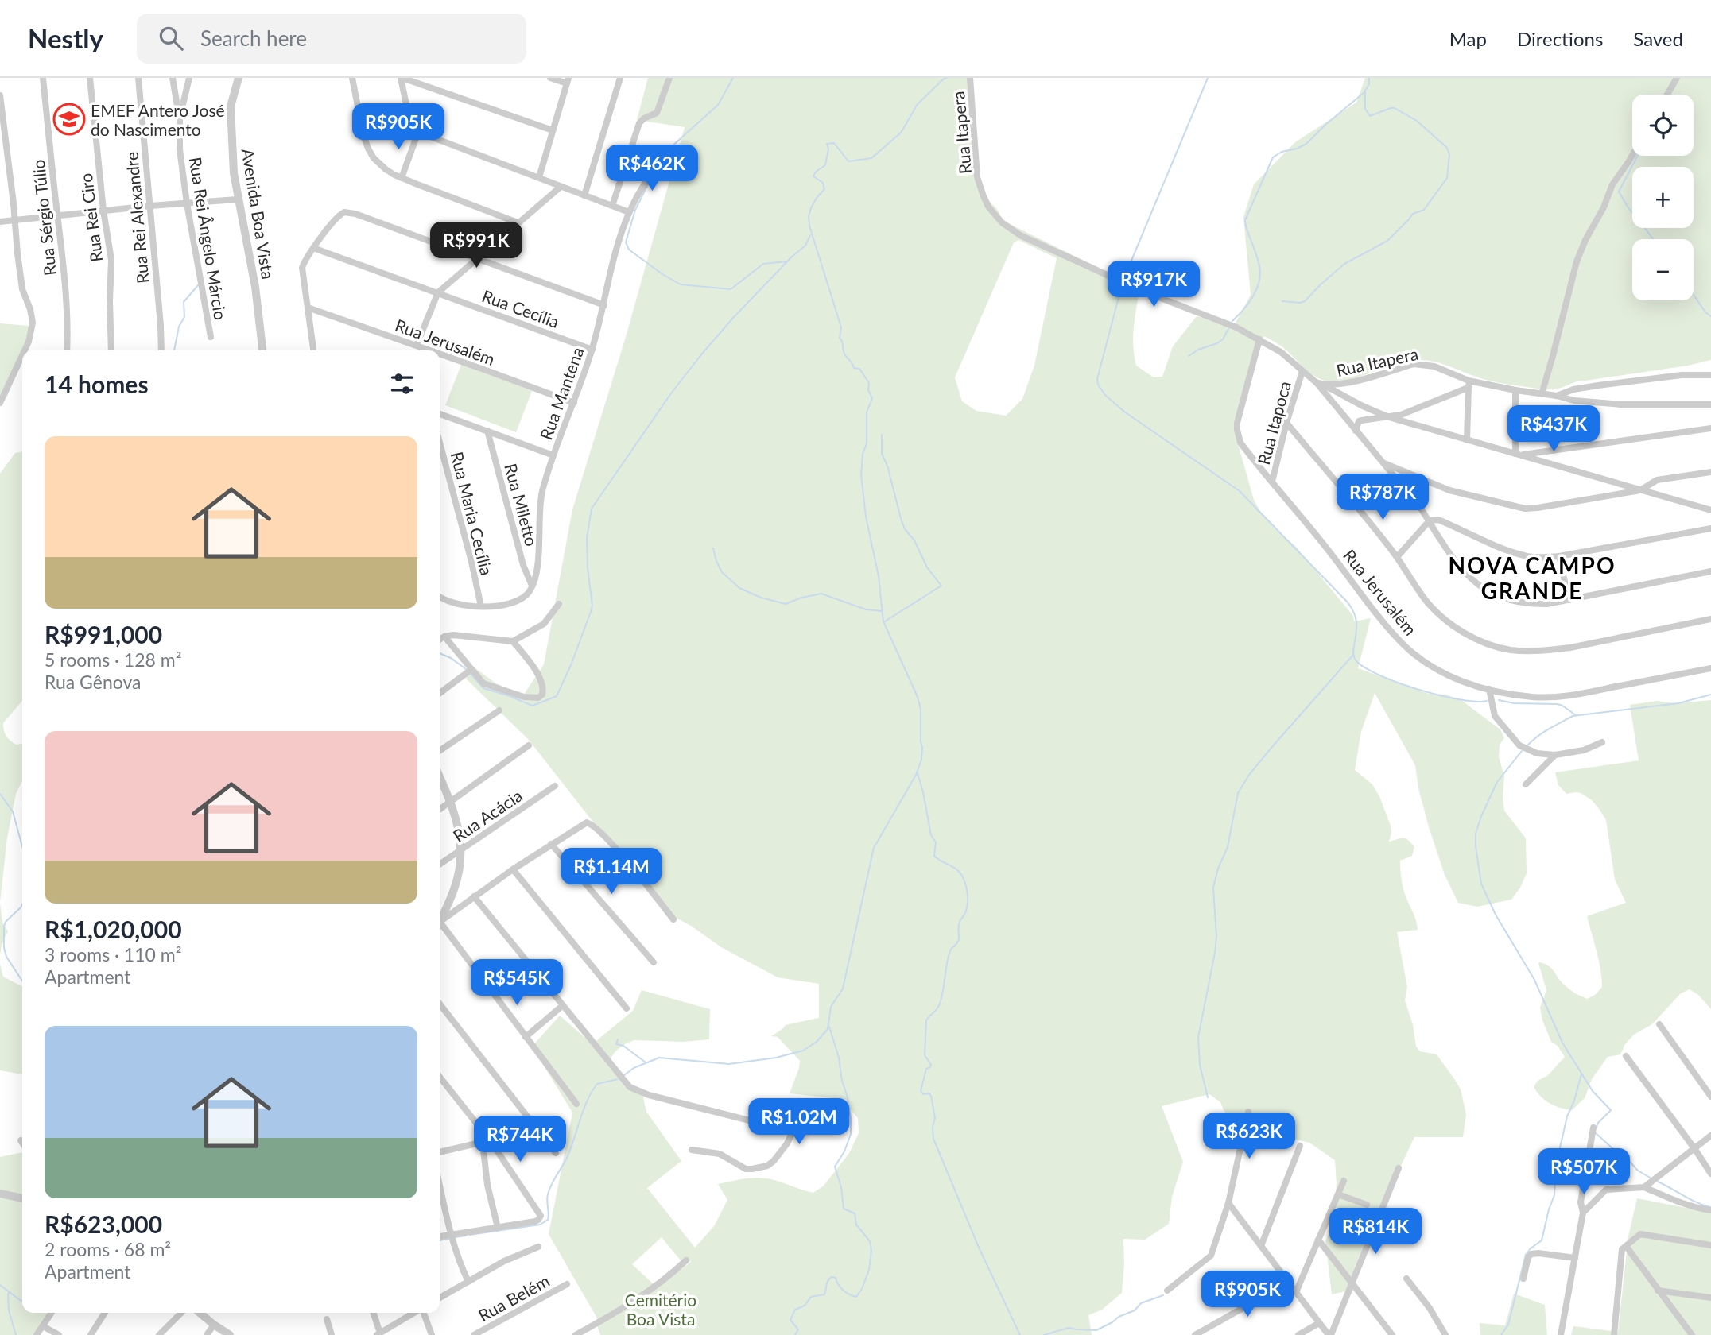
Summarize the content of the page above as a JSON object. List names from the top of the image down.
{
  "streets": {
    "street": [
      "Rua Itapera",
      "Avenida Boa Vista",
      "Rua Sérgio Túlio",
      "Rua Rei Ciro",
      "Rua Rei Alexandre",
      "Rua Rei Ângelo Márcio",
      "Rua Cecília",
      "Rua Jerusalém",
      "Rua Mantena",
      "Rua Itapoca",
      "Rua Miletto",
      "Rua Maria Cecília",
      "Rua Acácia",
      "Rua Belém"
    ]
  },
  "crossings": [
    ["Rua Itapera", "Rua Jerusalém"],
    ["Rua Itapera", "Rua Itapoca"],
    ["Rua Cecília", "Rua Mantena"],
    ["Rua Jerusalém", "Rua Mantena"],
    ["Rua Jerusalém", "Rua Itapoca"],
    ["Rua Mantena", "Rua Miletto"]
  ],
  "districts": ["NOVA CAMPO GRANDE"],
  "parks": ["Cemitério Boa Vista"],
  "places": {
    "school or university": ["EMEF Antero José do Nascimento"]
  },
  "page": {
    "header": "Nestly",
    "search": "Search here",
    "nav": ["Map", "Directions", "Saved"],
    "map_buttons": ["+", "−"],
    "price": [
      "R$905K",
      "R$462K",
      "R$991K",
      "R$917K",
      "R$437K",
      "R$787K",
      "R$1.14M",
      "R$545K",
      "R$1.02M",
      "R$623K",
      "R$744K",
      "R$507K",
      "R$814K",
      "R$905K"
    ],
    "heading": "14 homes",
    "list": [
      {
        "name": "R$991,000",
        "note": "5 rooms · 128 m² · Rua Gênova"
      },
      {
        "name": "R$1,020,000",
        "note": "3 rooms · 110 m² · Apartment"
      },
      {
        "name": "R$623,000",
        "note": "2 rooms · 68 m² · Apartment"
      }
    ]
  }
}
